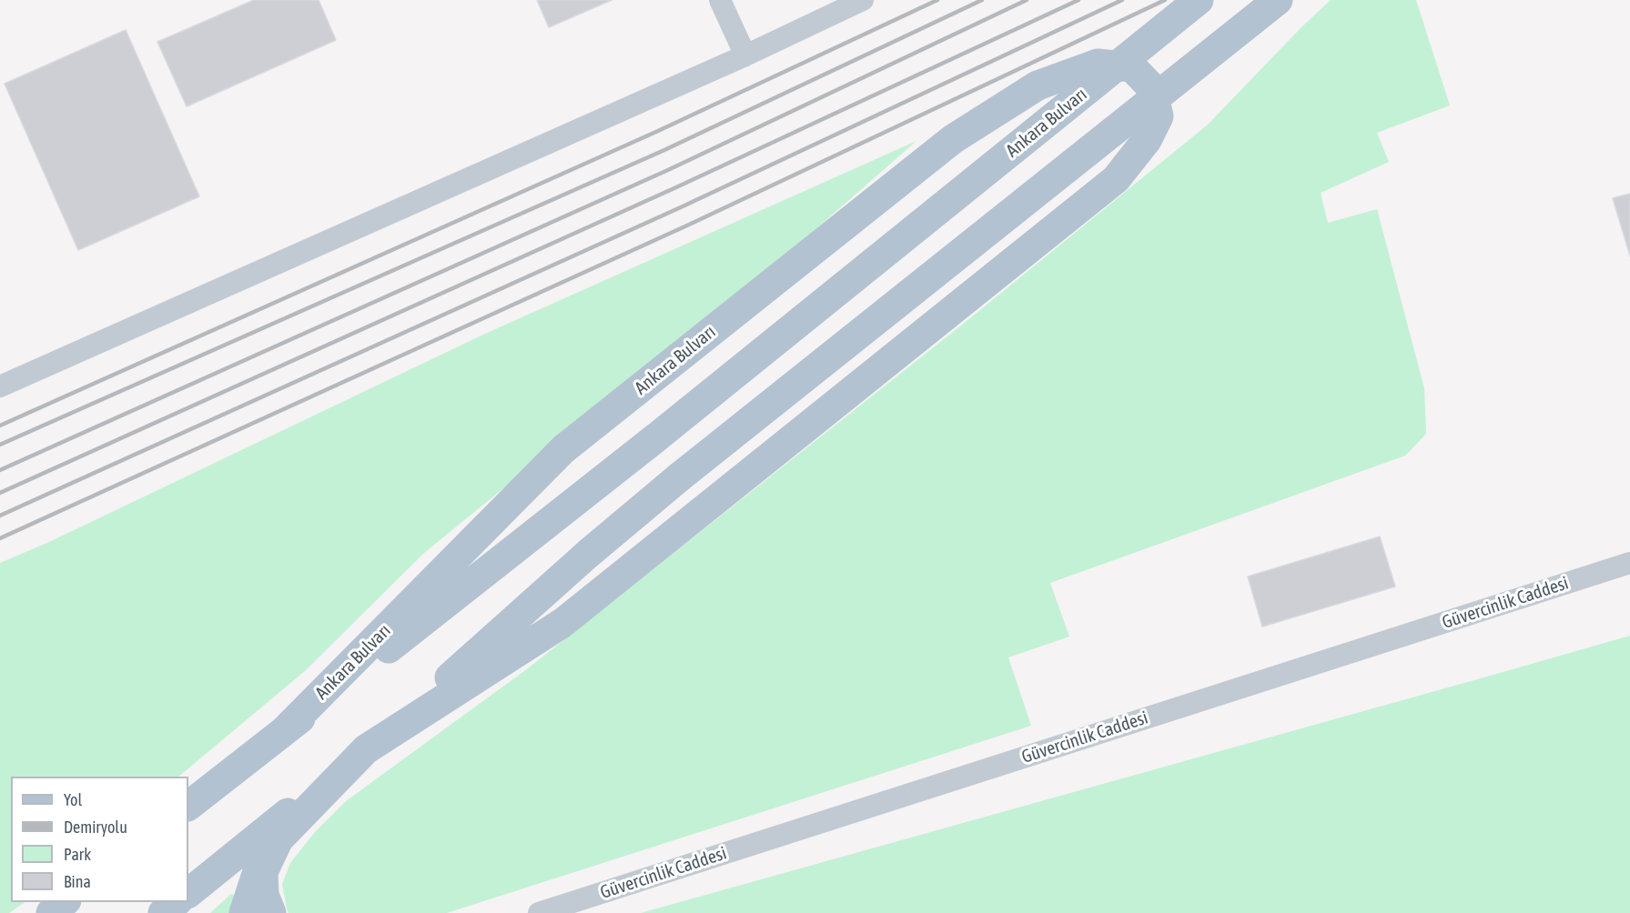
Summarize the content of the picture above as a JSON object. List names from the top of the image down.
{
  "streets": {
    "main road": ["Ankara Bulvarı"],
    "street": ["Güvercinlik Caddesi"]
  },
  "legend": [
    "Yol",
    "Demiryolu",
    "Park",
    "Bina"
  ]
}
